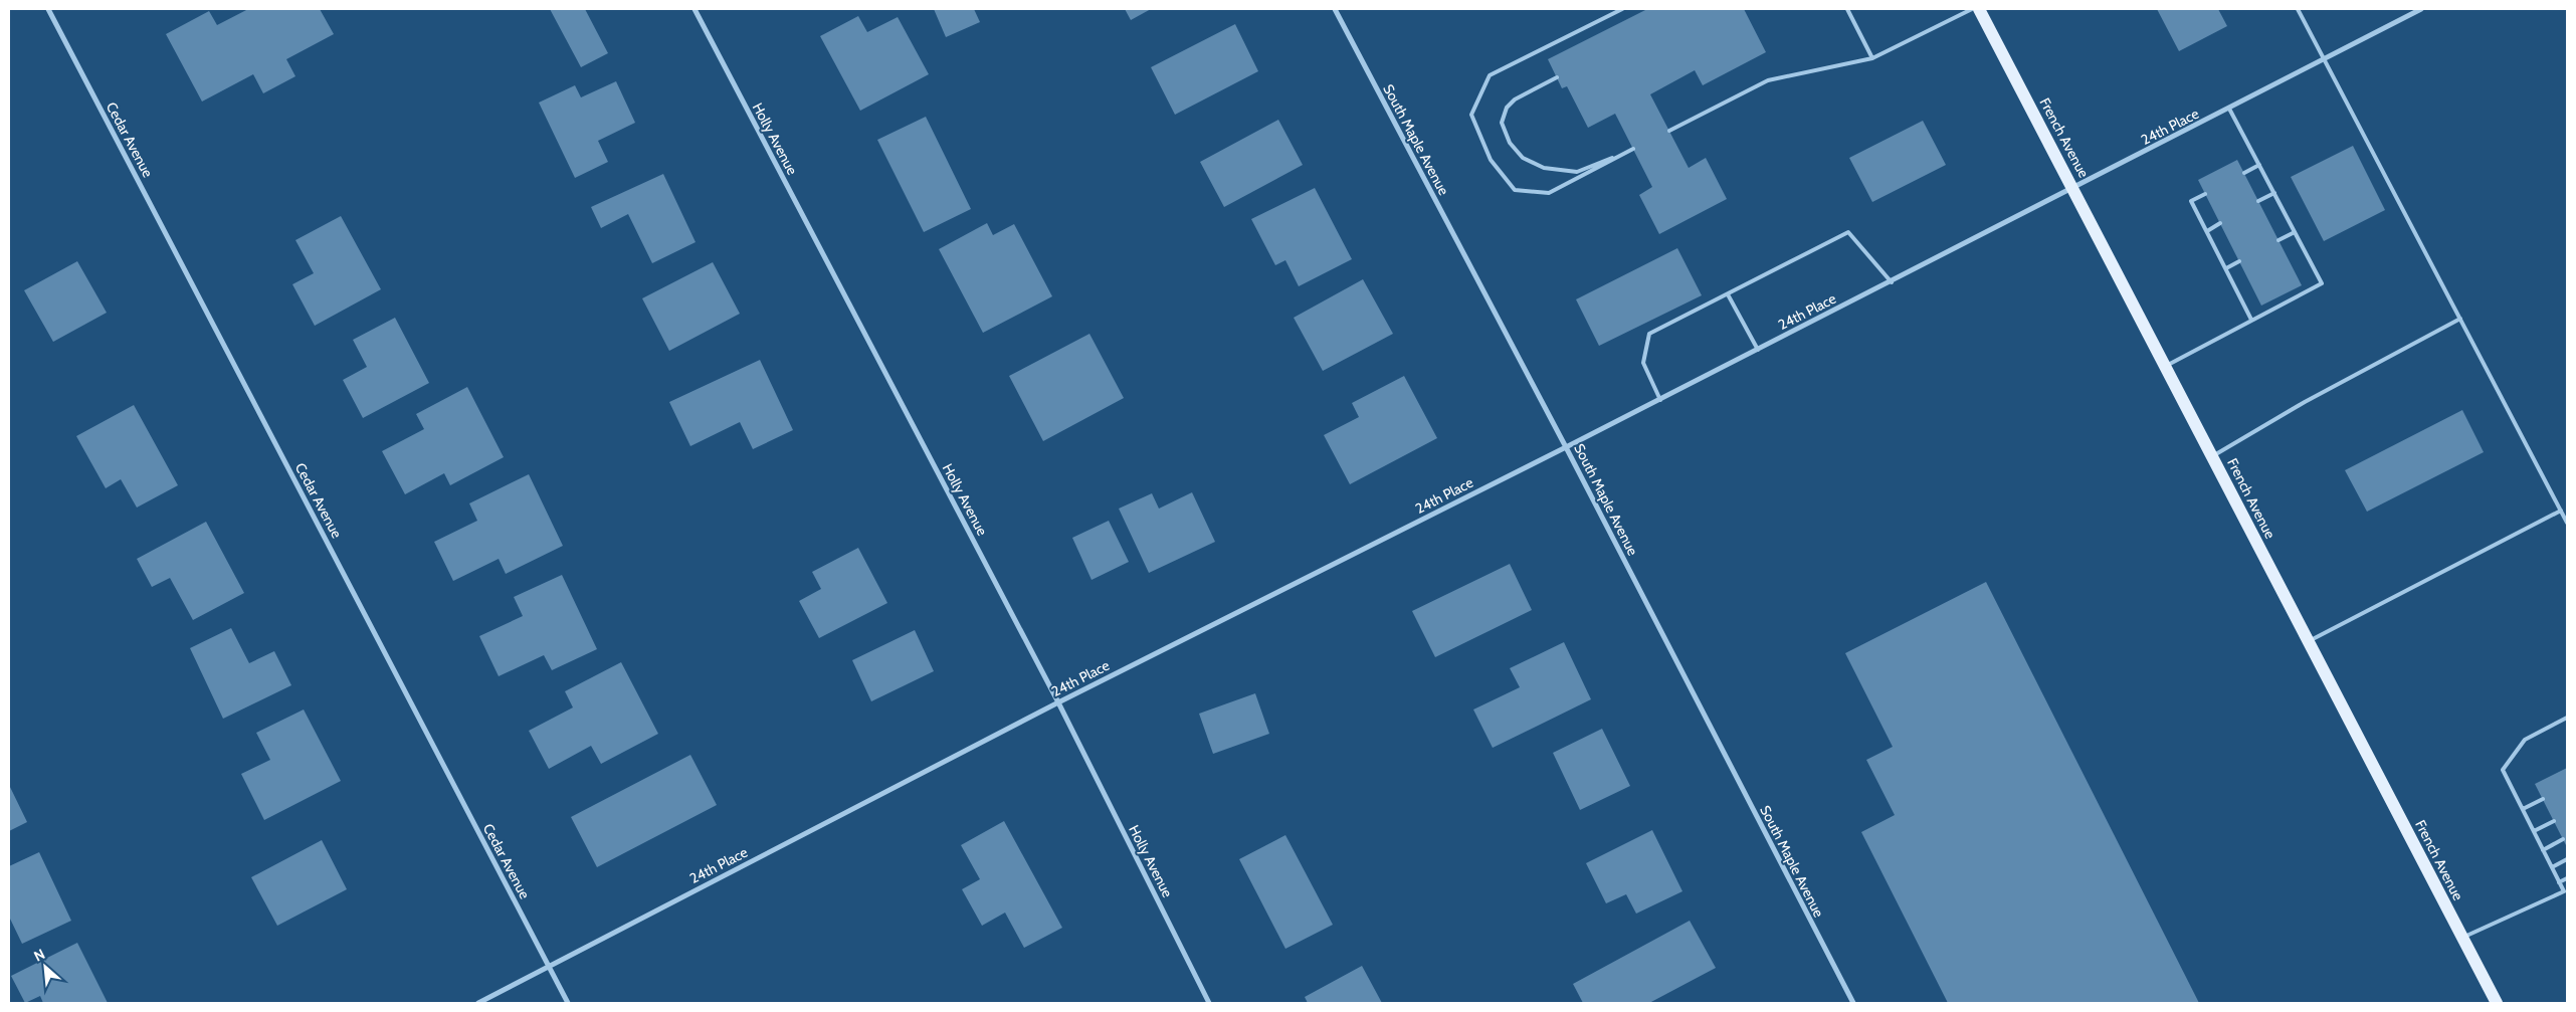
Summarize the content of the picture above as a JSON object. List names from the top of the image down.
{
  "streets": {
    "main road": ["French Avenue"],
    "street": [
      "24th Place",
      "Holly Avenue",
      "Cedar Avenue",
      "South Maple Avenue"
    ]
  },
  "crossings": [
    ["24th Place", "French Avenue"],
    ["24th Place", "Holly Avenue"],
    ["24th Place", "Cedar Avenue"],
    ["24th Place", "South Maple Avenue"]
  ],
  "north": "top left"
}
